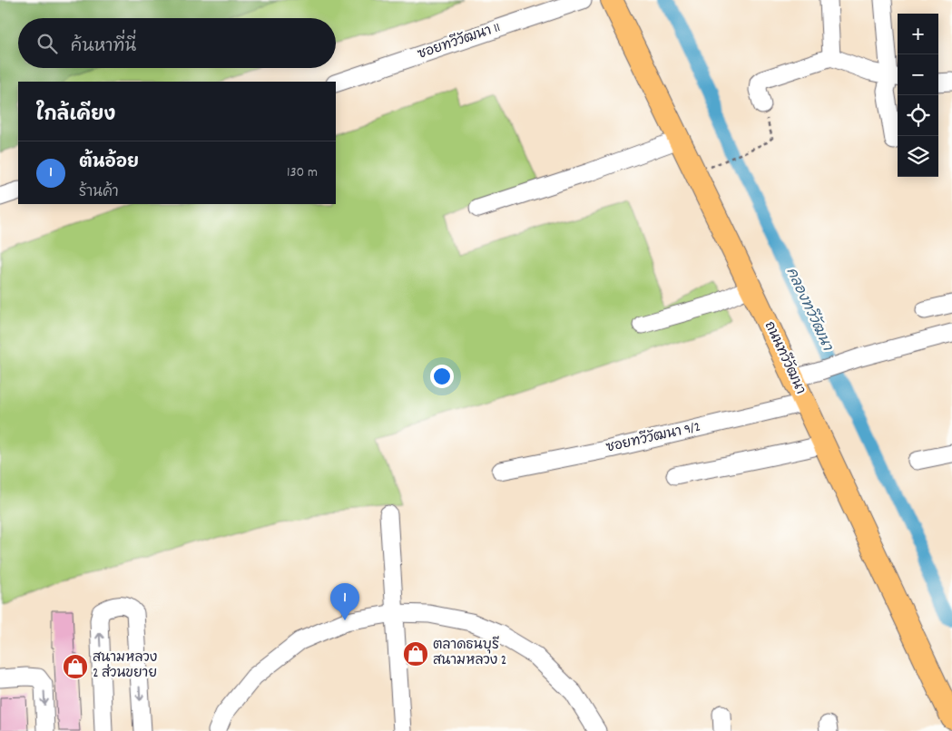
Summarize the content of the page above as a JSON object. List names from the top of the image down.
{
  "streets": {
    "main road": ["ถนนทวีวัฒนา"],
    "street": ["ซอยทวีวัฒนา 11", "ซอยทวีวัฒนา 9/2"]
  },
  "crossings": [
    ["ถนนทวีวัฒนา", "ซอยทวีวัฒนา 9/2"]
  ],
  "water": ["คลองทวีวัฒนา"],
  "places": {
    "shop": ["ตลาดธนบุรี สนามหลวง 2", "สนามหลวง 2 ส่วนขยาย"]
  },
  "page": {
    "map_buttons": ["+", "−"],
    "search": "ค้นหาที่นี่",
    "heading": "ใกล้เคียง",
    "list": [
      {
        "mark": "1",
        "name": "ต้นอ้อย",
        "note": "ร้านค้า",
        "value": "130 m"
      }
    ],
    "pins": "1"
  }
}
